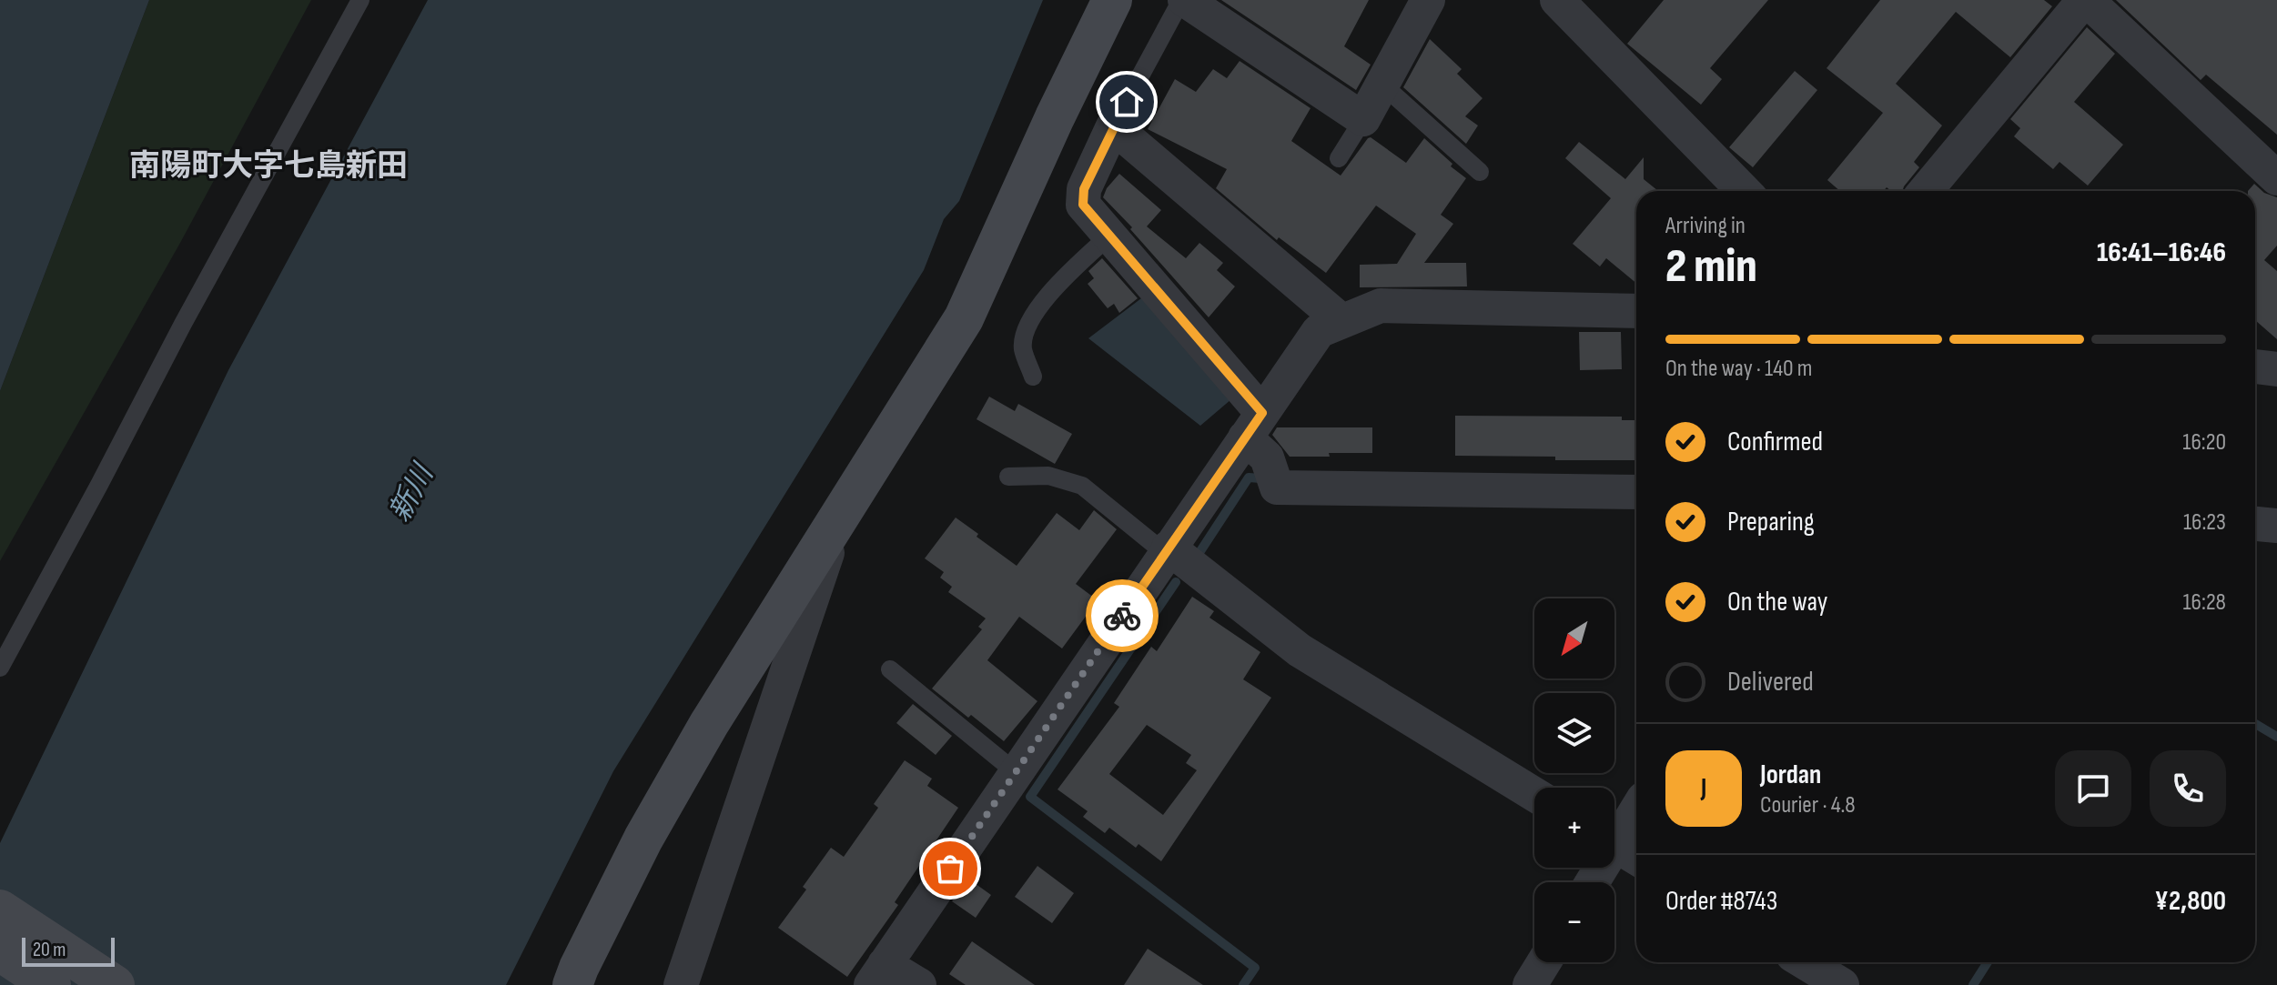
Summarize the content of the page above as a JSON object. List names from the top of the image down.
{
  "districts": ["南陽町大字七島新田"],
  "water": ["新川"],
  "scale_bar": "20 m",
  "north": "bottom left",
  "page": {
    "heading": ["2 min", "Arriving in", "16:41–16:46"],
    "panel": [
      "Jordan",
      "Courier · 4.8",
      "Order #8743",
      "¥2,800"
    ],
    "bar": "On the way · 140 m",
    "list": [
      ["Confirmed", "16:20"],
      ["Preparing", "16:23"],
      ["On the way", "16:28"],
      "Delivered"
    ],
    "map_buttons": ["+", "−"],
    "round": "J",
    "scale": "20 m"
  }
}
